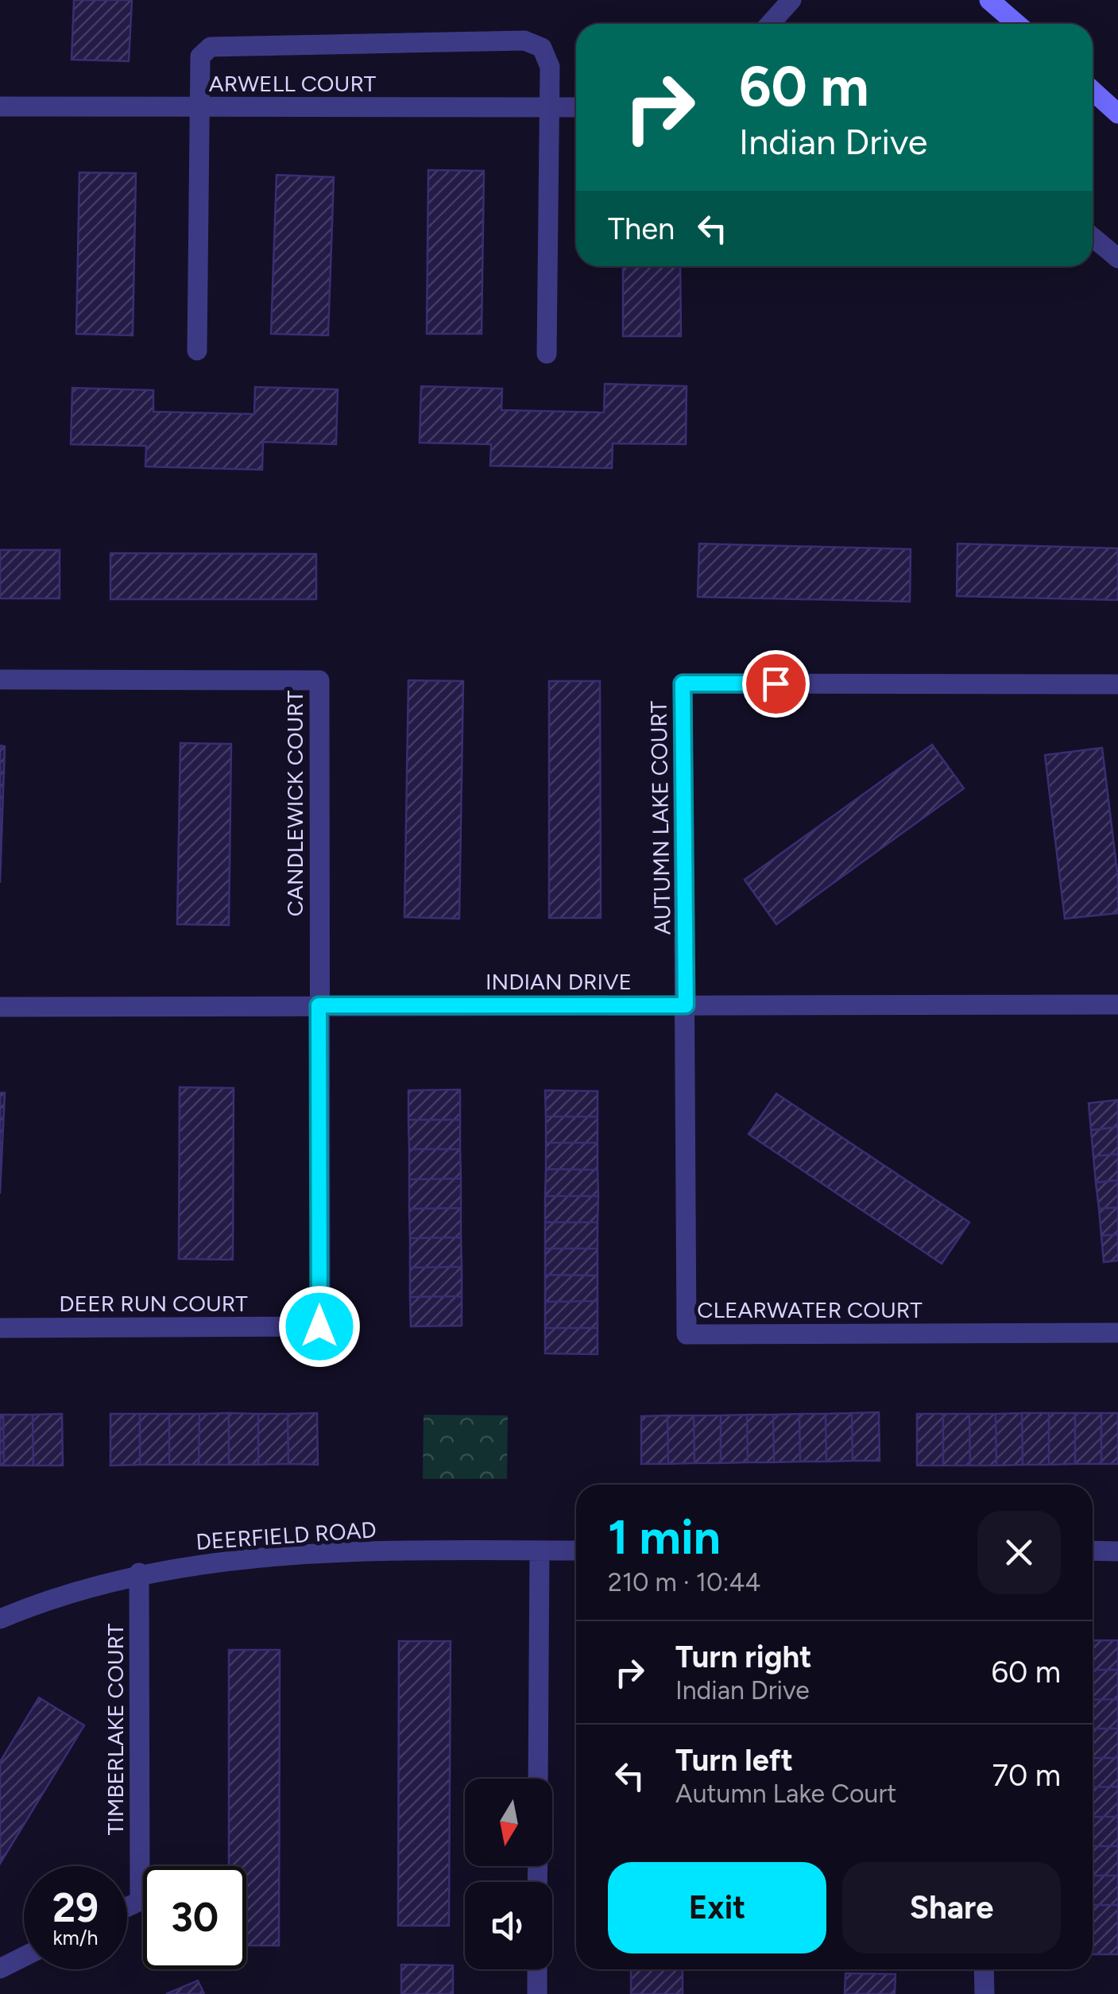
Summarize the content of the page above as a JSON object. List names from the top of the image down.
{
  "streets": {
    "street": [
      "ARWELL COURT",
      "CANDLEWICK COURT",
      "AUTUMN LAKE COURT",
      "INDIAN DRIVE",
      "DEER RUN COURT",
      "CLEARWATER COURT",
      "DEERFIELD ROAD",
      "TIMBERLAKE COURT"
    ]
  },
  "crossings": [
    ["CANDLEWICK COURT", "INDIAN DRIVE"],
    ["CANDLEWICK COURT", "DEER RUN COURT"],
    ["AUTUMN LAKE COURT", "INDIAN DRIVE"],
    ["AUTUMN LAKE COURT", "CLEARWATER COURT"],
    ["INDIAN DRIVE", "DEER RUN COURT"],
    ["INDIAN DRIVE", "CLEARWATER COURT"],
    ["DEERFIELD ROAD", "TIMBERLAKE COURT"]
  ],
  "north": "bottom",
  "page": {
    "turn": ["60 m", "Indian Drive"],
    "then": "Then",
    "heading": ["1 min", "210 m · 10:44"],
    "list": [
      {
        "name": "Turn right",
        "note": "Indian Drive",
        "value": "60 m"
      },
      {
        "name": "Turn left",
        "note": "Autumn Lake Court",
        "value": "70 m"
      }
    ],
    "buttons": ["Exit", "Share"],
    "speed": "29 km/h",
    "limit": "30"
  }
}
